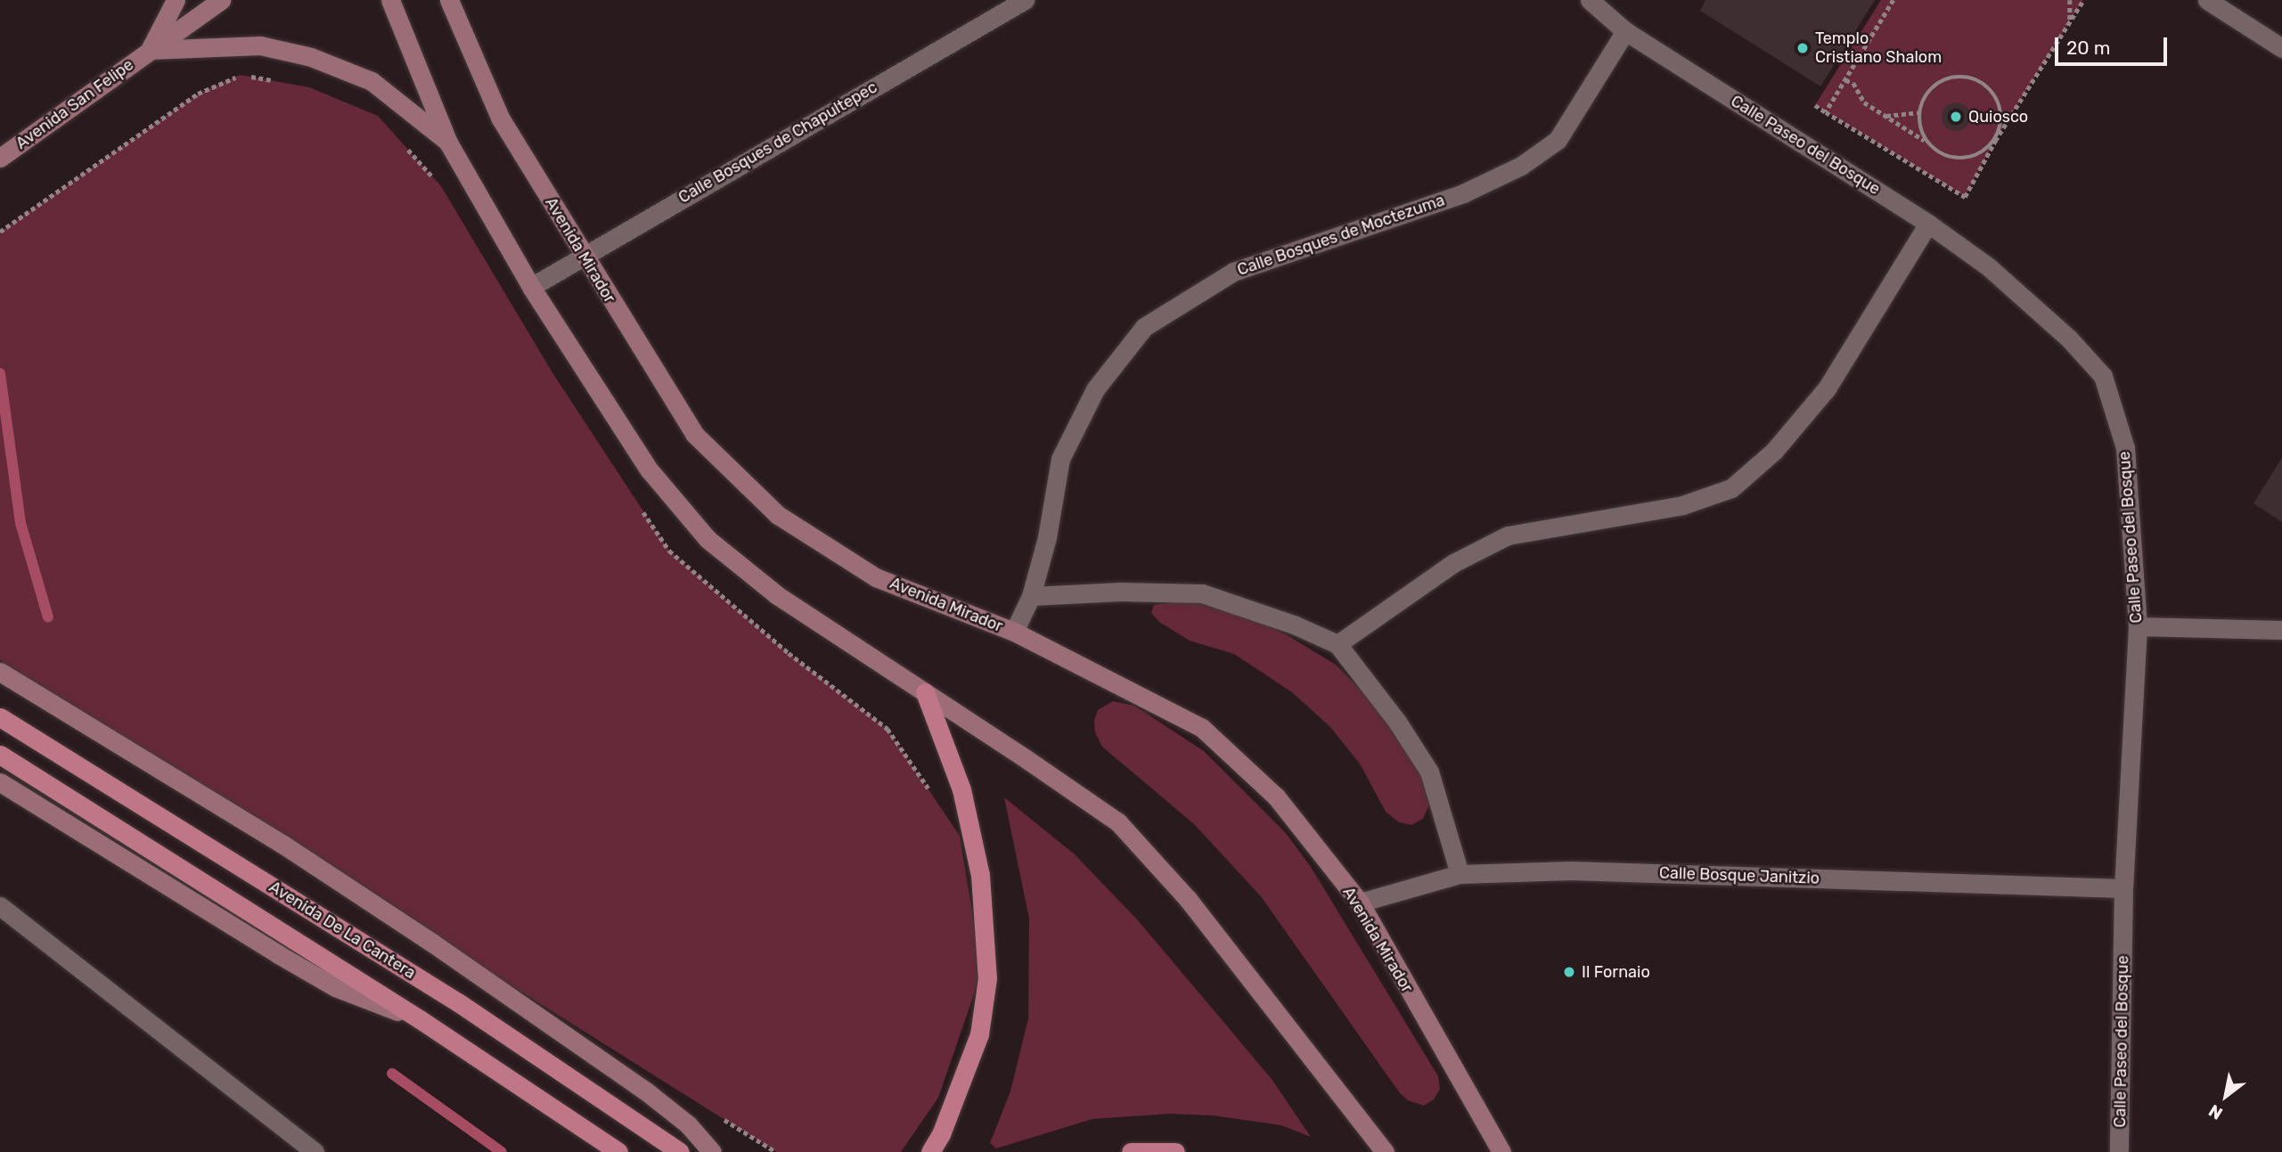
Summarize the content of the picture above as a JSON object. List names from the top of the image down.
{
  "streets": {
    "main road": ["Avenida San Felipe", "Avenida Mirador", "Avenida De La Cantera"],
    "street": [
      "Calle Bosques de Chapultepec",
      "Calle Paseo del Bosque",
      "Calle Bosques de Moctezuma",
      "Calle Bosque Janitzio"
    ]
  },
  "crossings": [
    ["Calle Bosques de Chapultepec", "Avenida Mirador"],
    ["Calle Paseo del Bosque", "Calle Bosques de Moctezuma"],
    ["Calle Paseo del Bosque", "Calle Bosque Janitzio"],
    ["Calle Bosques de Moctezuma", "Avenida Mirador"],
    ["Avenida Mirador", "Calle Bosque Janitzio"]
  ],
  "places": ["Templo Cristiano Shalom", "Quiosco", "Il Fornaio"],
  "scale_bar": "20 m",
  "north": "bottom left"
}
